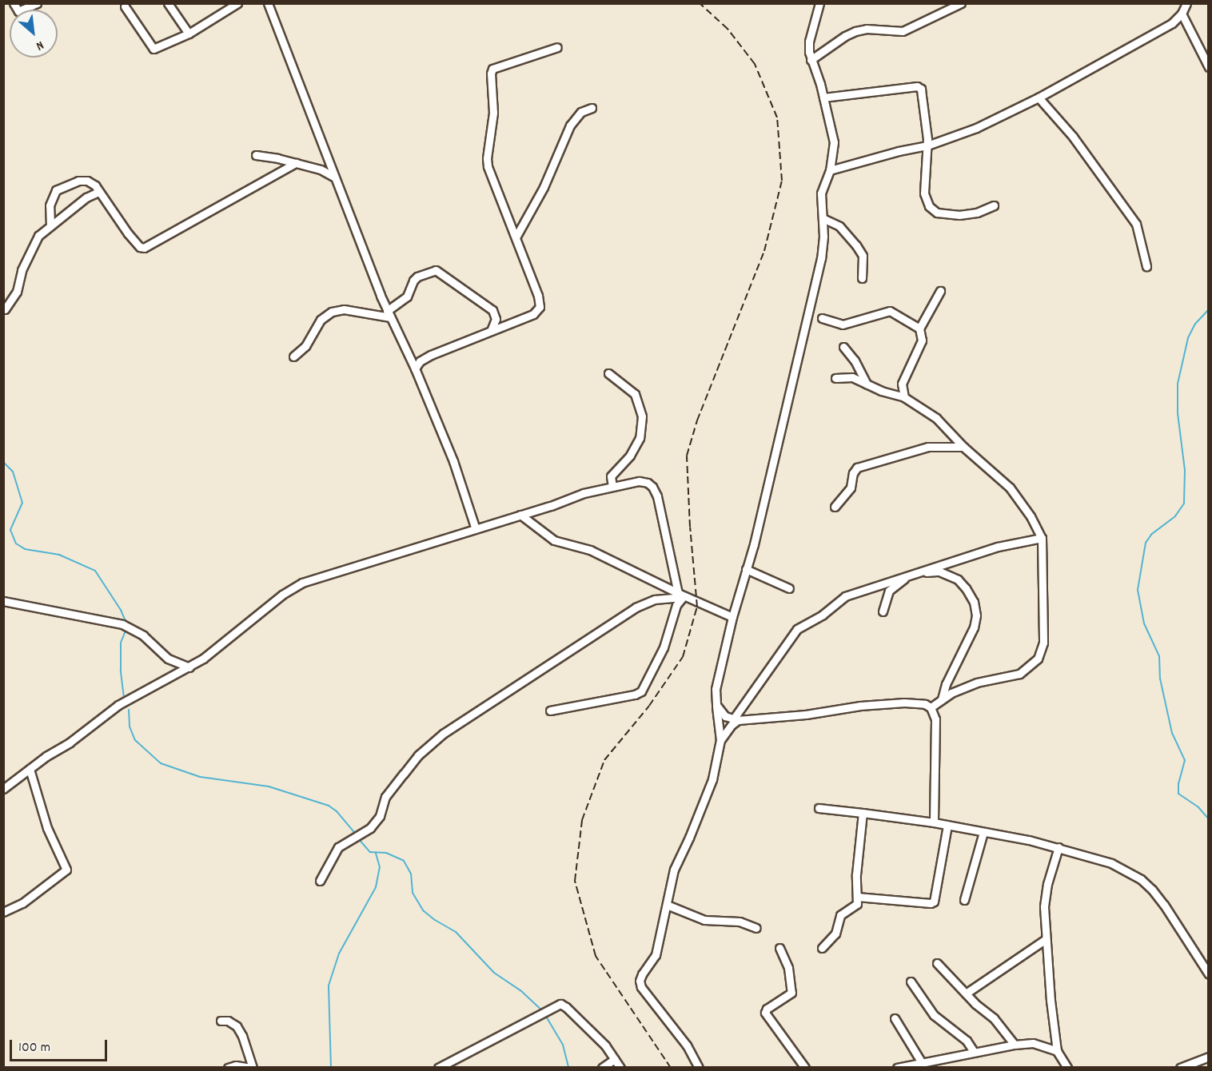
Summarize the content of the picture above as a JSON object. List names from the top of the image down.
{
  "scale_bar": "100 m",
  "north": "bottom right"
}
